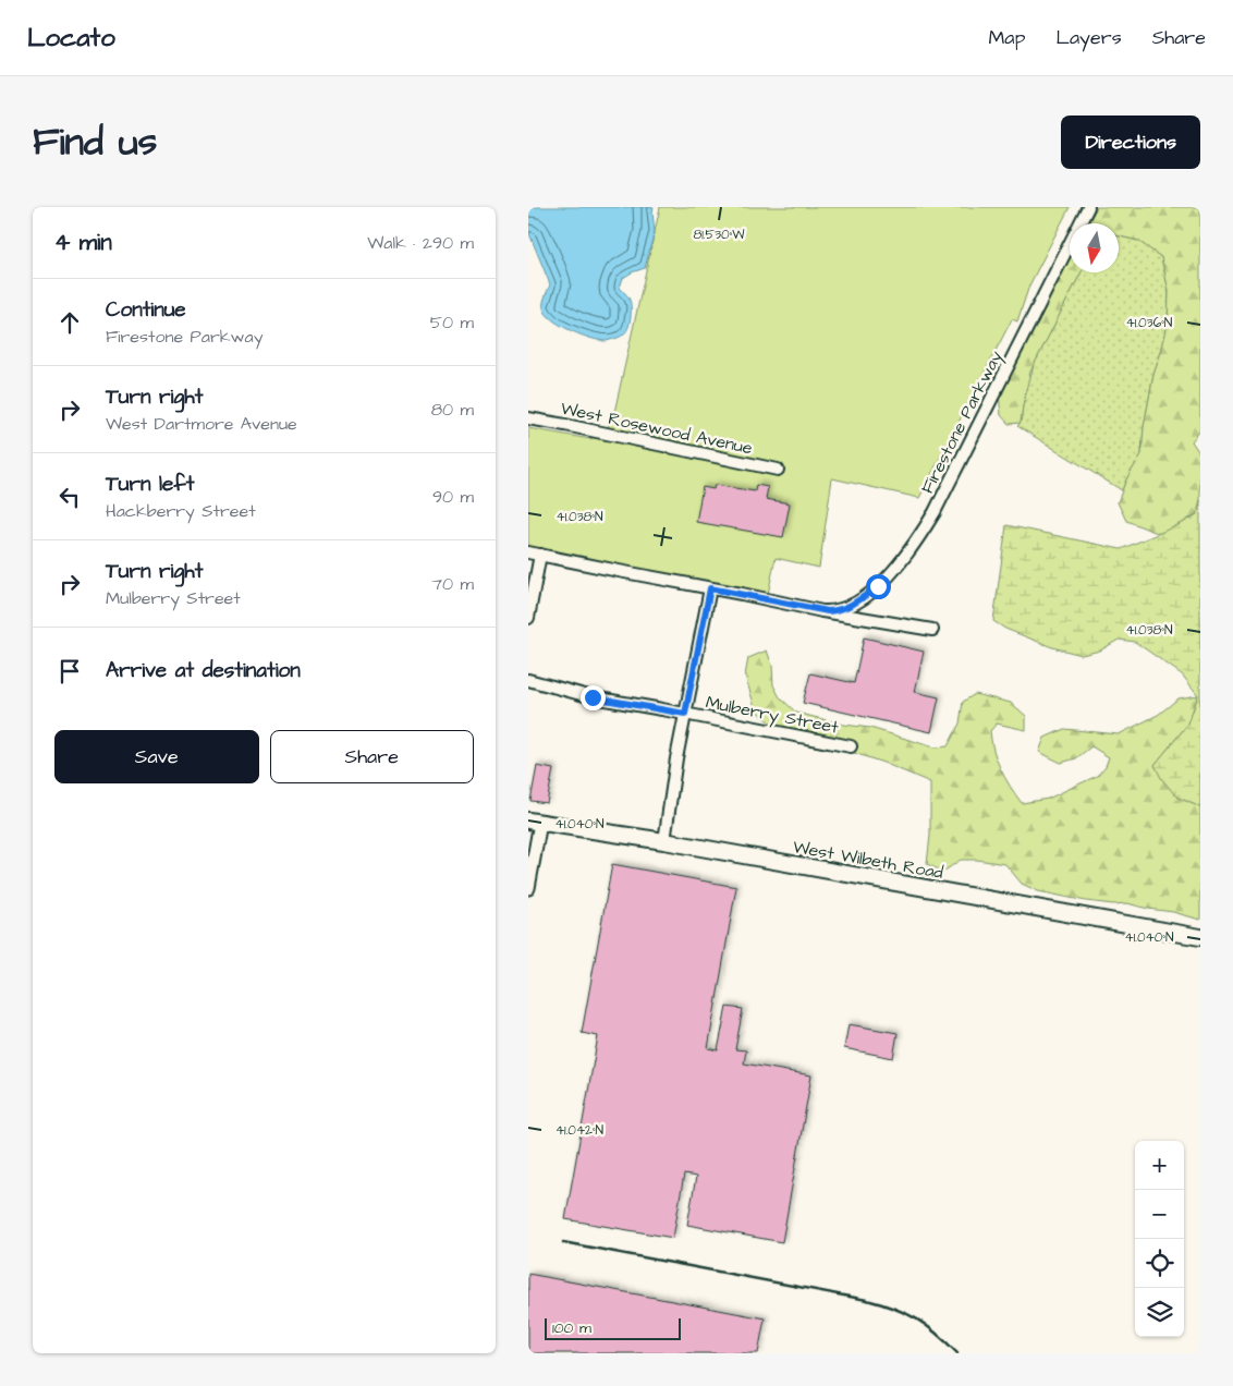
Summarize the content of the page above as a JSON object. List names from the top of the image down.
{
  "streets": {
    "main road": ["West Wilbeth Road"],
    "street": ["Firestone Parkway", "West Rosewood Avenue", "Mulberry Street"]
  },
  "scale_bar": "100 m",
  "north": "bottom",
  "page": {
    "header": "Locato",
    "nav": ["Map", "Layers", "Share"],
    "title": "Find us",
    "buttons": [
      "Directions",
      ["Save", "Share"]
    ],
    "heading": ["4 min", "Walk · 290 m"],
    "list": [
      ["Continue", "Firestone Parkway", "50 m"],
      ["Turn right", "West Dartmore Avenue", "80 m"],
      ["Turn left", "Hackberry Street", "90 m"],
      ["Turn right", "Mulberry Street", "70 m"],
      "Arrive at destination"
    ],
    "map_buttons": ["+", "−"],
    "scale": "100 m"
  },
  "coordinates": [
    "81.530°W",
    "41.036°N",
    "41.038°N",
    "41.040°N",
    "41.042°N"
  ]
}
